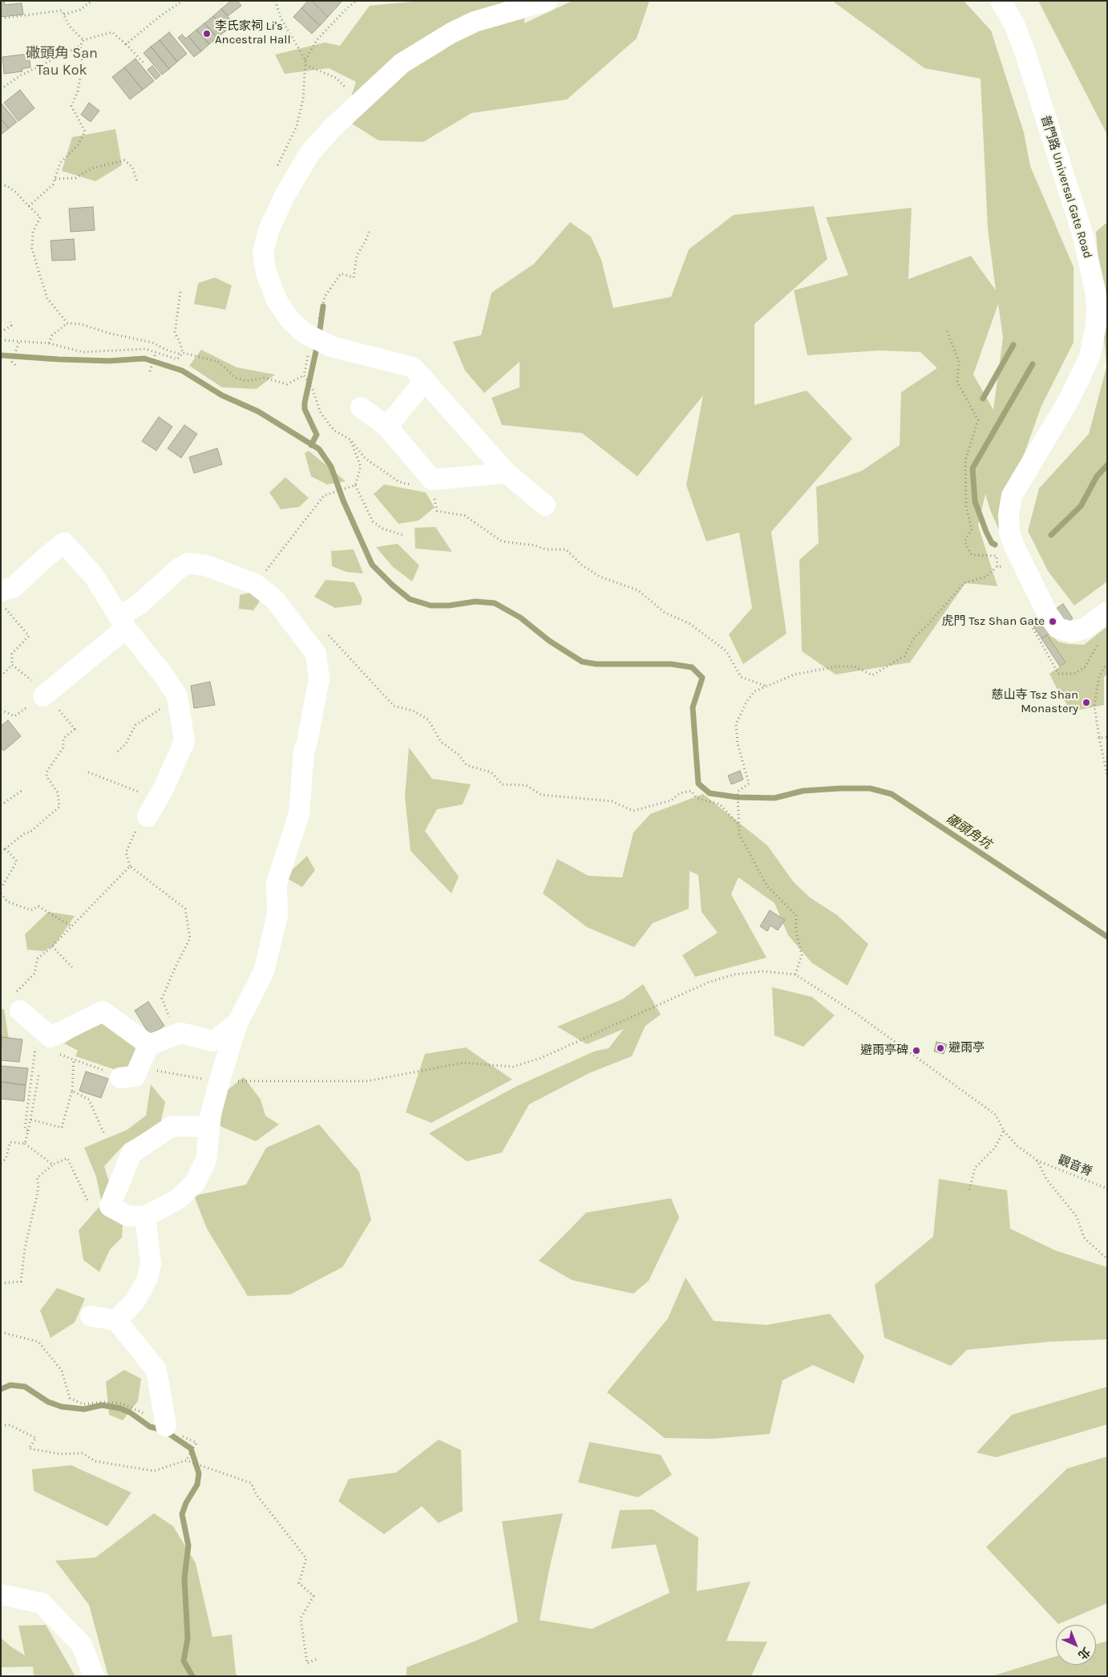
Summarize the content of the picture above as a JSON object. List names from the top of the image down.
{
  "streets": {
    "street": ["普門路 Universal Gate Road"],
    "path": ["觀音脊"]
  },
  "districts": ["䃟頭角 San Tau Kok"],
  "water": ["䃟頭角坑"],
  "places": [
    "李氏家祠 Li's Ancestral Hall",
    "虎門 Tsz Shan Gate",
    "慈山寺 Tsz Shan Monastery",
    "避雨亭",
    "避雨亭碑"
  ],
  "north": "bottom right"
}
